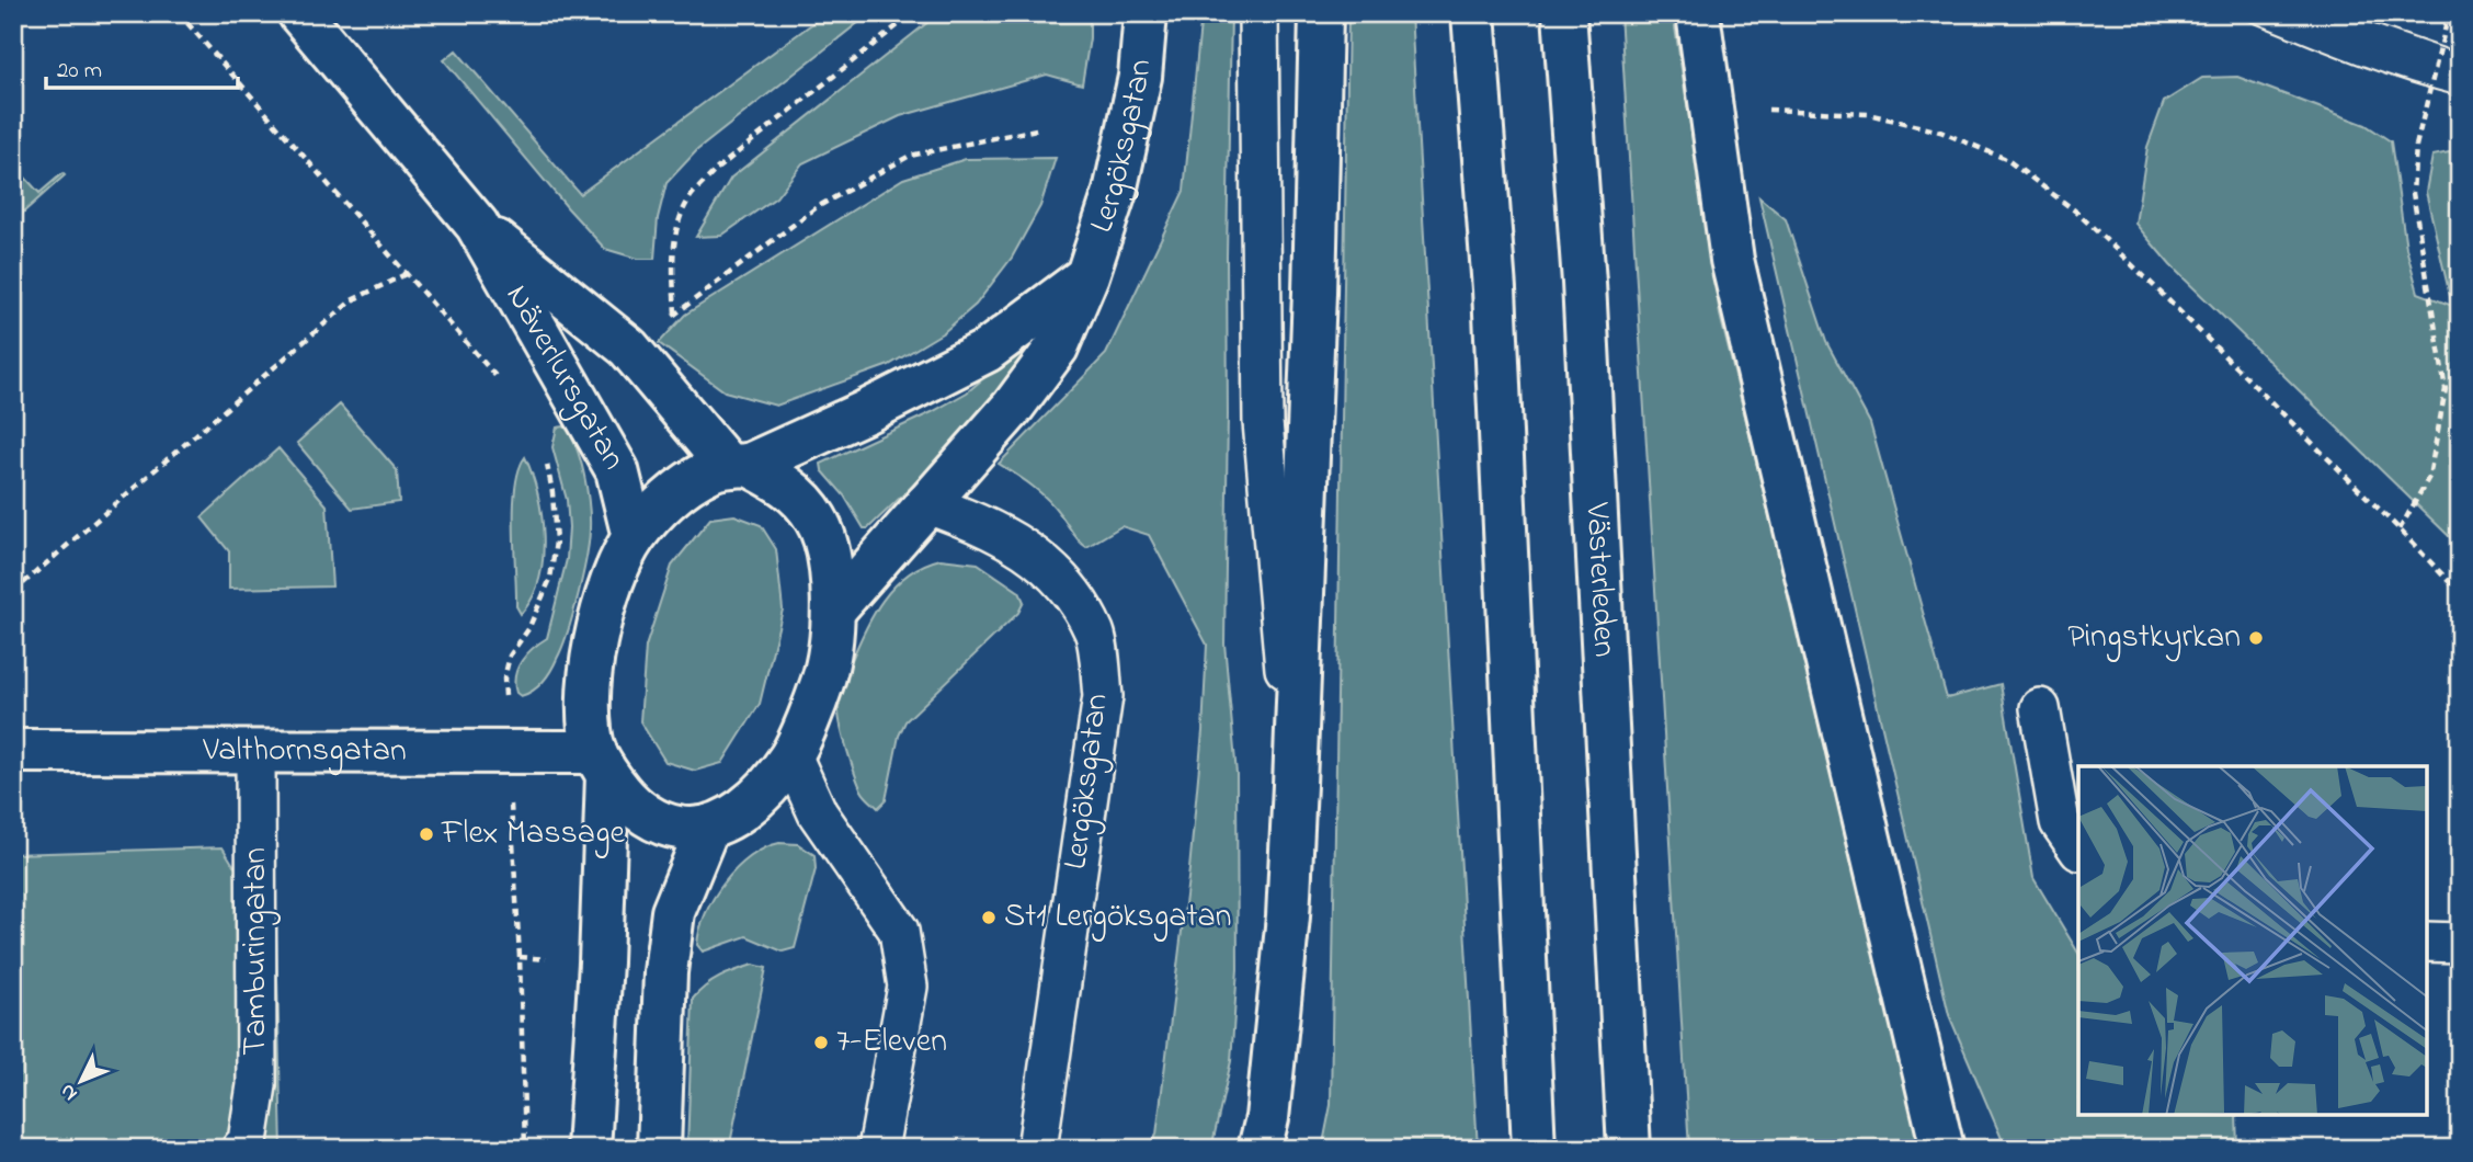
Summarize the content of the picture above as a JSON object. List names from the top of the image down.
{
  "streets": {
    "main road": [
      "Lergöksgatan",
      "Näverlursgatan",
      "Västerleden",
      "Valthornsgatan"
    ],
    "lane": ["Tamburingatan"]
  },
  "crossings": [
    ["Lergöksgatan", "Näverlursgatan"],
    ["Lergöksgatan", "Valthornsgatan"],
    ["Valthornsgatan", "Tamburingatan"]
  ],
  "places": [
    "Pingstkyrkan",
    "Flex Massage",
    "St1 Lergöksgatan",
    "7-Eleven"
  ],
  "scale_bar": "20 m",
  "north": "bottom left"
}
